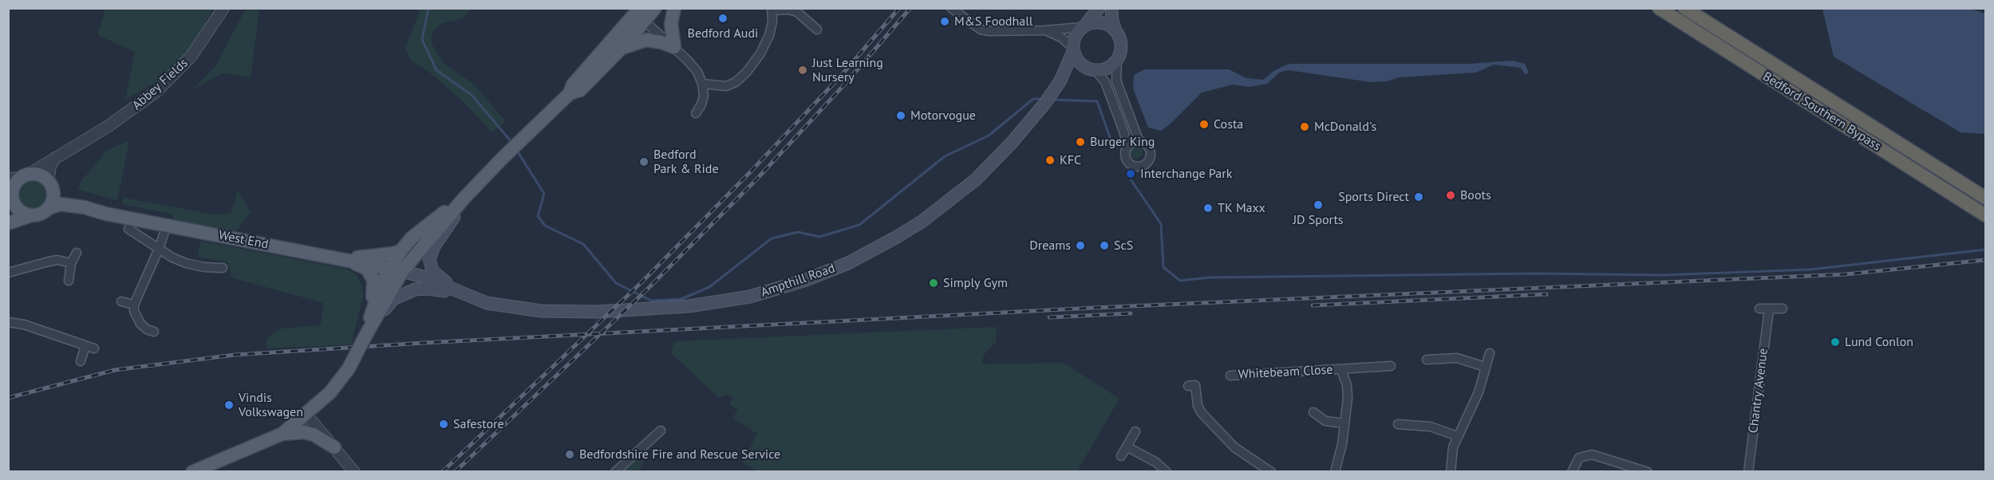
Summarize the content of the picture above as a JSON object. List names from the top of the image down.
{
  "streets": {
    "highway": ["Bedford Southern Bypass"],
    "main road": ["West End", "Ampthill Road"],
    "street": ["Abbey Fields", "Whitebeam Close", "Chantry Avenue"]
  },
  "crossings": [
    ["Abbey Fields", "West End"],
    ["West End", "Ampthill Road"]
  ],
  "places": [
    "Bedford Audi",
    "M&S Foodhall",
    "Just Learning Nursery",
    "Motorvogue",
    "Costa",
    "McDonald's",
    "Burger King",
    "KFC",
    "Bedford Park & Ride",
    "Interchange Park",
    "Boots",
    "Sports Direct",
    "JD Sports",
    "TK Maxx",
    "Dreams",
    "ScS",
    "Simply Gym",
    "Lund Conlon",
    "Vindis Volkswagen",
    "Safestore",
    "Bedfordshire Fire and Rescue Service"
  ]
}
